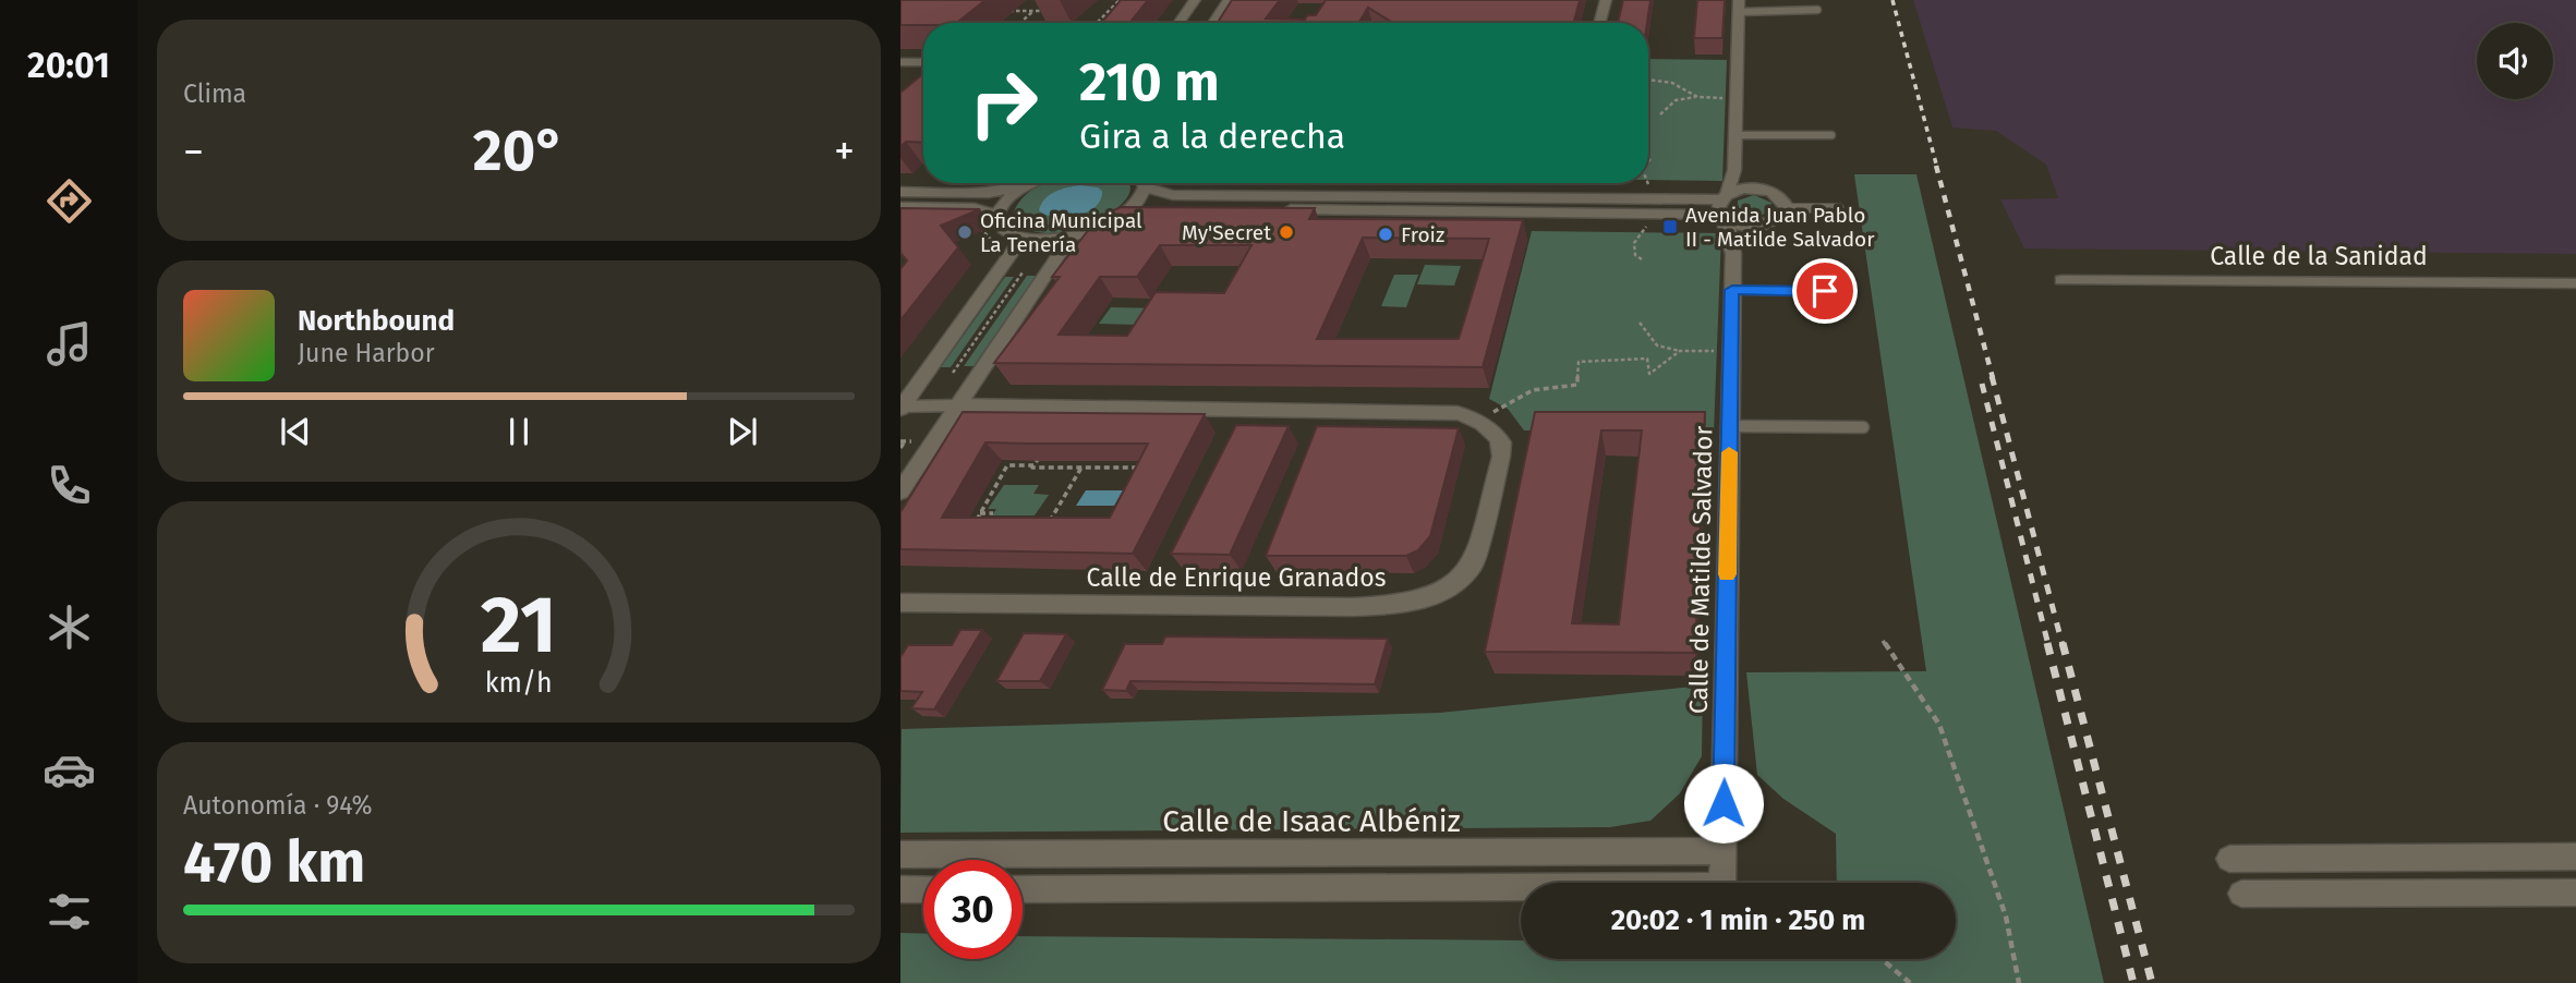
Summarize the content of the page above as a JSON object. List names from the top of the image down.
{
  "streets": {
    "street": [
      "Calle de la Sanidad",
      "Calle de Matilde Salvador",
      "Calle de Enrique Granados",
      "Calle de Isaac Albéniz"
    ]
  },
  "crossings": [
    ["Calle de Matilde Salvador", "Calle de Isaac Albéniz"]
  ],
  "places": {
    "transit": ["Avenida Juan Pablo II - Matilde Salvador"],
    "other": ["Oficina Municipal La Tenería", "My'Secret", "Froiz"]
  },
  "page": {
    "tabs": "20:01",
    "tile": [
      "Clima",
      ["Autonomía · 94%", "470 km"]
    ],
    "turn": ["210 m", "Gira a la derecha"],
    "heat": ["−", "20°", "+"],
    "song": ["Northbound", "June Harbor"],
    "limit": "30",
    "trip": "20:02 · 1 min · 250 m",
    "gauge": ["21", "km/h"]
  }
}
